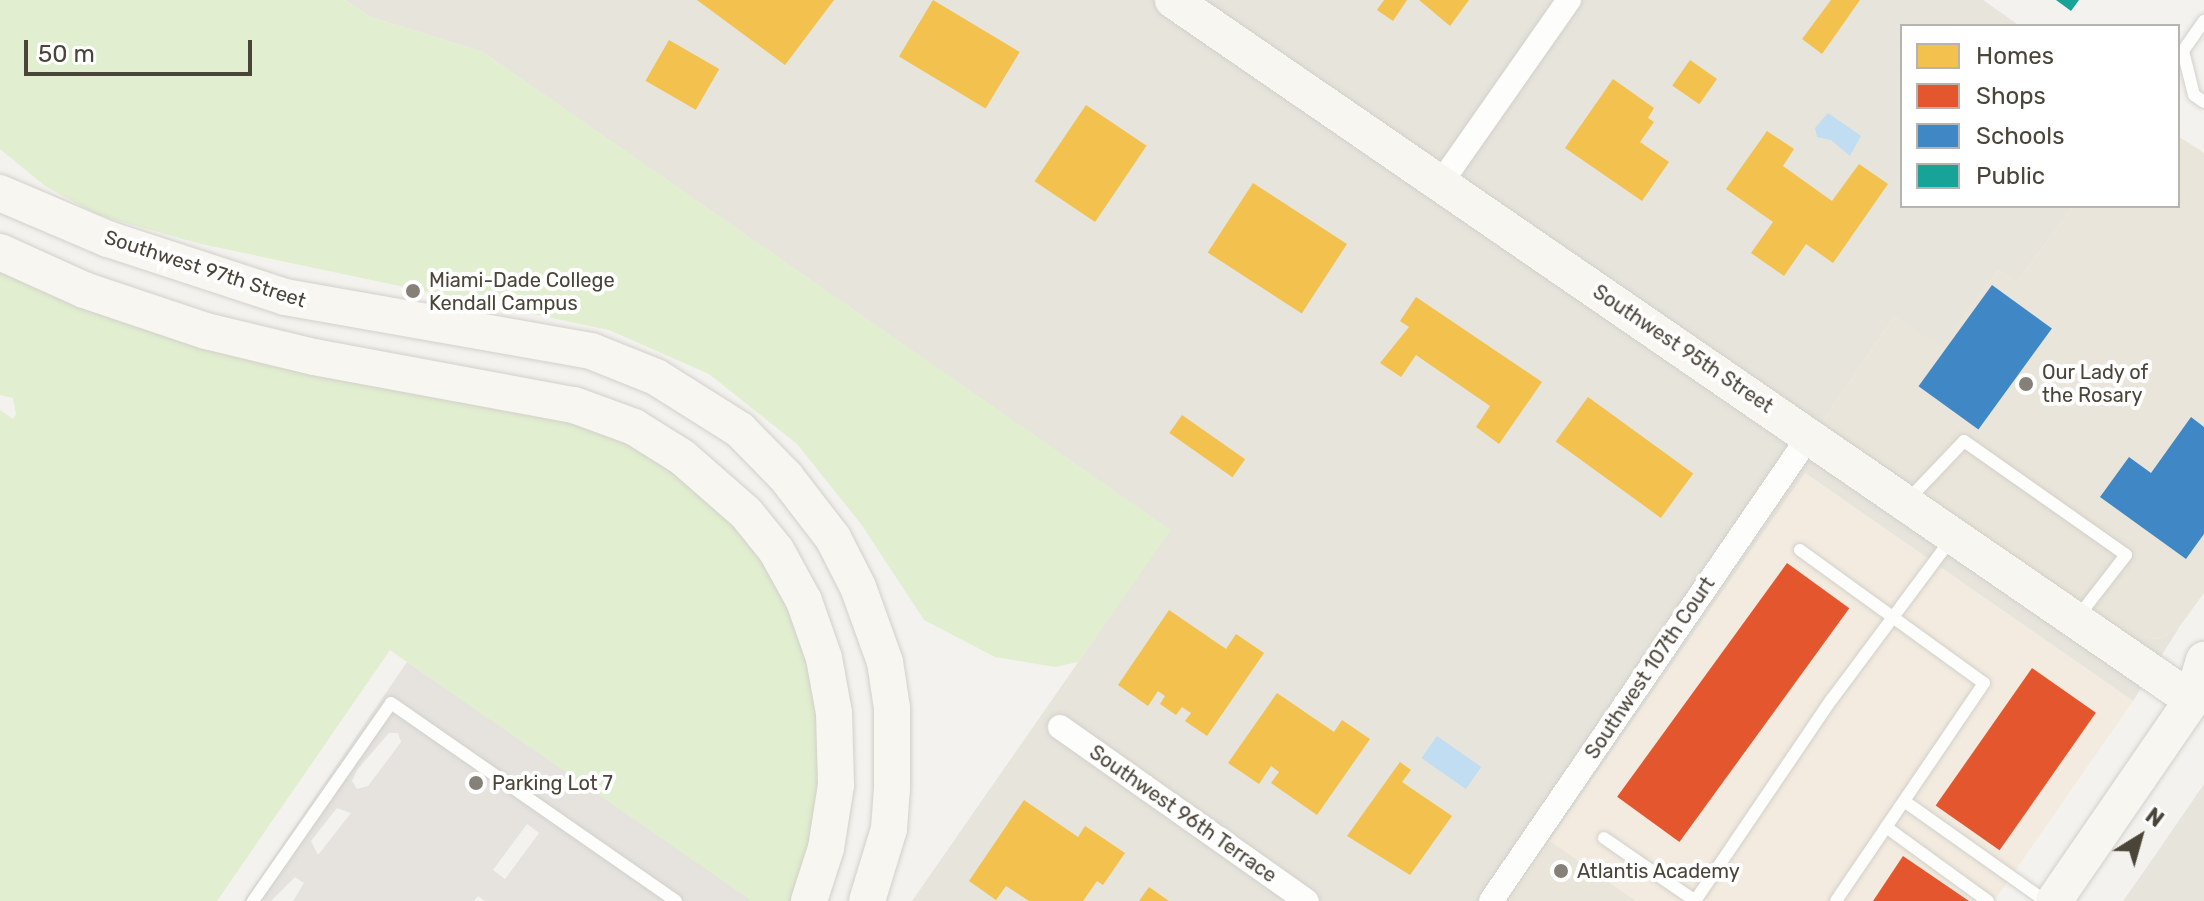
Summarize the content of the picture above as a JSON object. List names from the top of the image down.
{
  "streets": {
    "street": [
      "Southwest 97th Street",
      "Southwest 95th Street",
      "Southwest 107th Court",
      "Southwest 96th Terrace"
    ]
  },
  "crossings": [
    ["Southwest 95th Street", "Southwest 107th Court"]
  ],
  "places": [
    "Miami-Dade College Kendall Campus",
    "Our Lady of the Rosary",
    "Parking Lot 7",
    "Atlantis Academy"
  ],
  "legend": [
    "Homes",
    "Shops",
    "Schools",
    "Public"
  ],
  "scale_bar": "50 m",
  "north": "top right"
}
